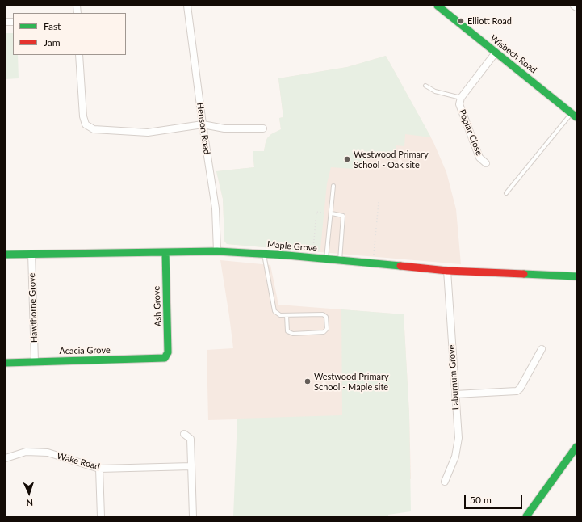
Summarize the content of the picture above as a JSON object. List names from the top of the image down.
{
  "streets": {
    "street": [
      "Wisbech Road",
      "Henson Road",
      "Poplar Close",
      "Maple Grove",
      "Ash Grove",
      "Hawthorne Grove",
      "Acacia Grove",
      "Laburnum Grove",
      "Wake Road"
    ]
  },
  "crossings": [
    ["Wisbech Road", "Poplar Close"],
    ["Henson Road", "Maple Grove"],
    ["Maple Grove", "Ash Grove"],
    ["Maple Grove", "Hawthorne Grove"],
    ["Maple Grove", "Laburnum Grove"],
    ["Ash Grove", "Acacia Grove"],
    ["Hawthorne Grove", "Acacia Grove"]
  ],
  "places": ["Elliott Road", "Westwood Primary School - Oak site", "Westwood Primary School - Maple site"],
  "legend": ["Fast", "Jam"],
  "scale_bar": "50 m",
  "north": "bottom"
}
